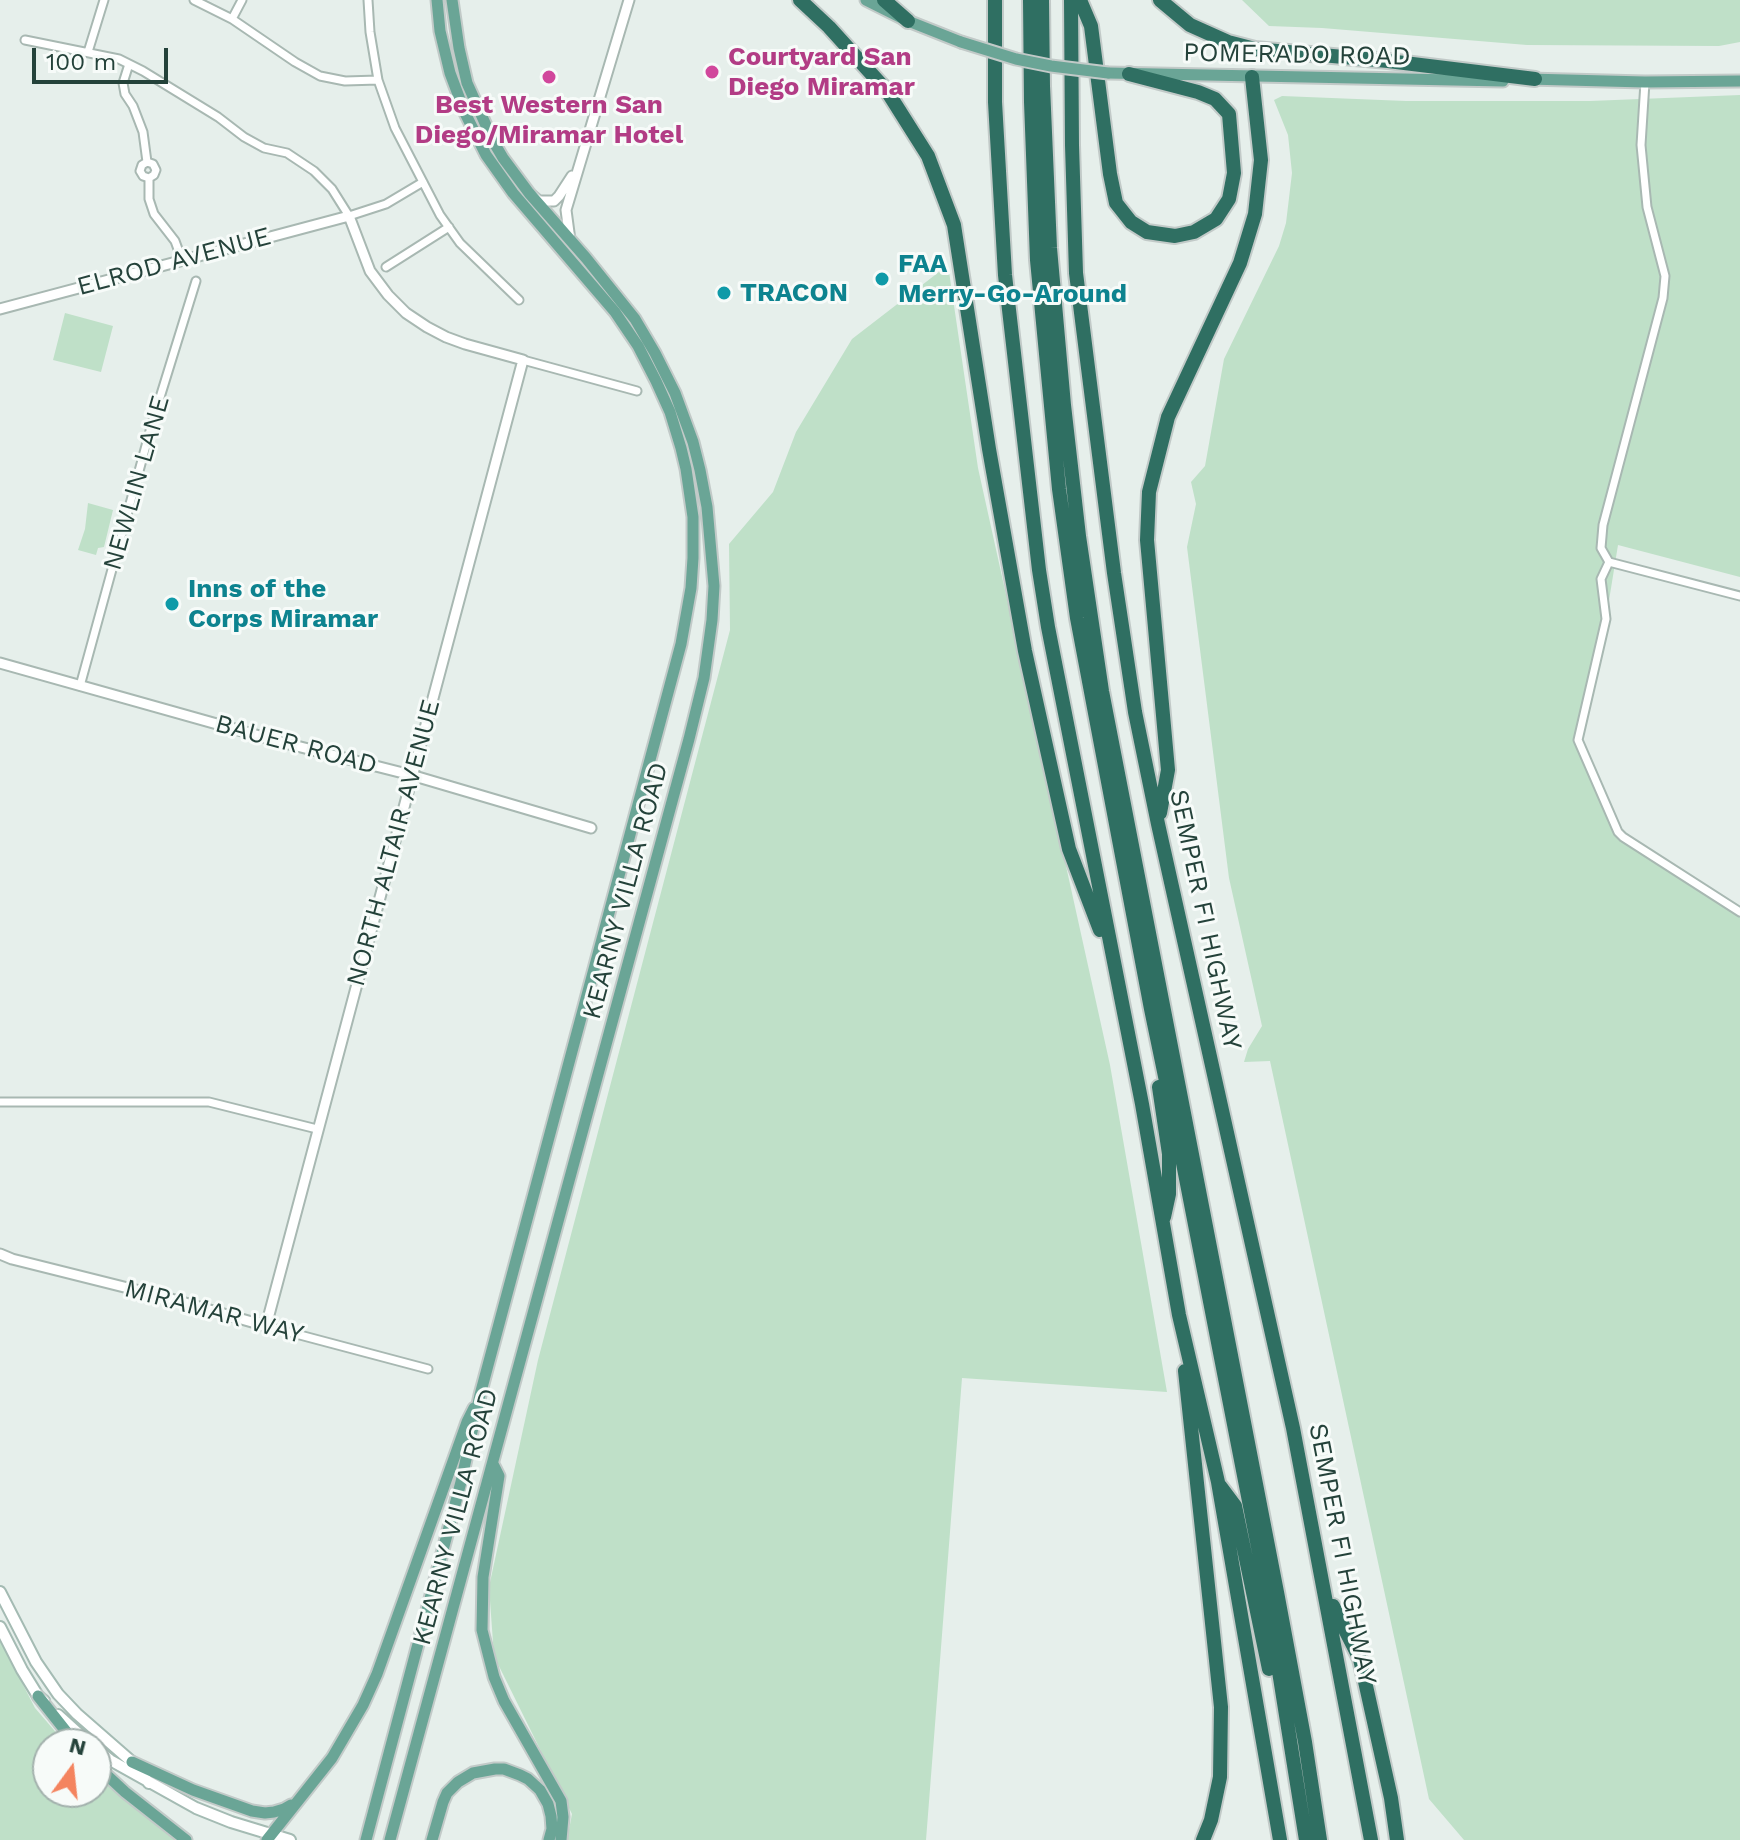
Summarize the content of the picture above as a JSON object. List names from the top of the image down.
{
  "streets": {
    "highway": ["SEMPER FI HIGHWAY"],
    "main road": ["POMERADO ROAD", "KEARNY VILLA ROAD"],
    "street": [
      "ELROD AVENUE",
      "NEWLIN LANE",
      "BAUER ROAD",
      "NORTH ALTAIR AVENUE",
      "MIRAMAR WAY"
    ]
  },
  "crossings": [
    ["NEWLIN LANE", "BAUER ROAD"],
    ["BAUER ROAD", "NORTH ALTAIR AVENUE"],
    ["NORTH ALTAIR AVENUE", "MIRAMAR WAY"]
  ],
  "places": [
    "Courtyard San Diego Miramar",
    "Best Western San Diego/Miramar Hotel",
    "FAA Merry-Go-Around",
    "TRACON",
    "Inns of the Corps Miramar"
  ],
  "scale_bar": "100 m",
  "north": "top"
}
